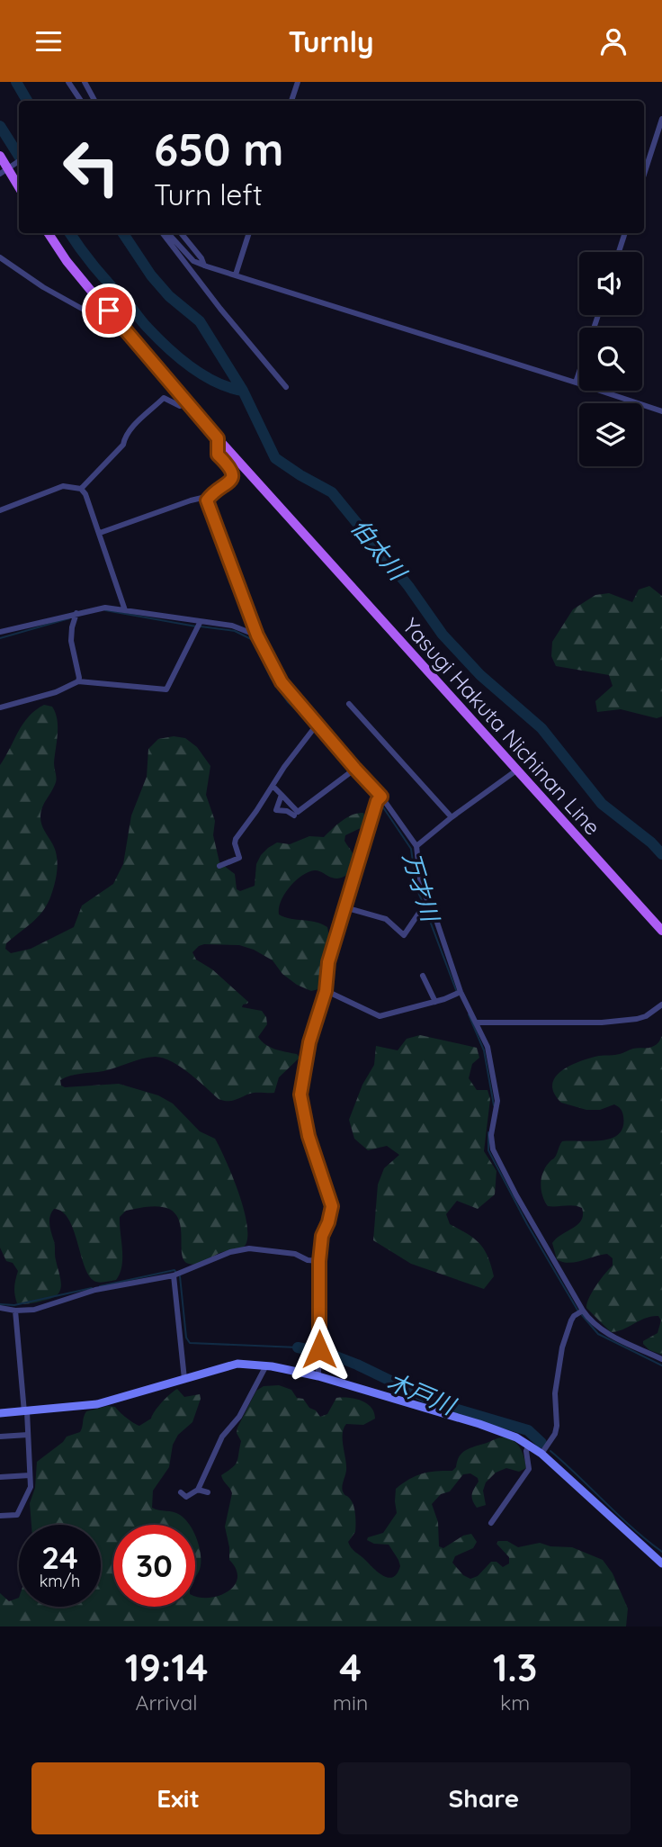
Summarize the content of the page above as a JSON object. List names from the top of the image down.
{
  "streets": {
    "main road": ["Yasugi Hakuta Nichinan Line"]
  },
  "water": ["伯太川", "万才川", "木戸川"],
  "page": {
    "header": "Turnly",
    "turn": ["650 m", "Turn left"],
    "speed": "24 km/h",
    "limit": "30",
    "eta": [
      "19:14",
      "Arrival",
      "4",
      "min",
      "1.3",
      "km"
    ],
    "buttons": ["Exit", "Share"]
  }
}
